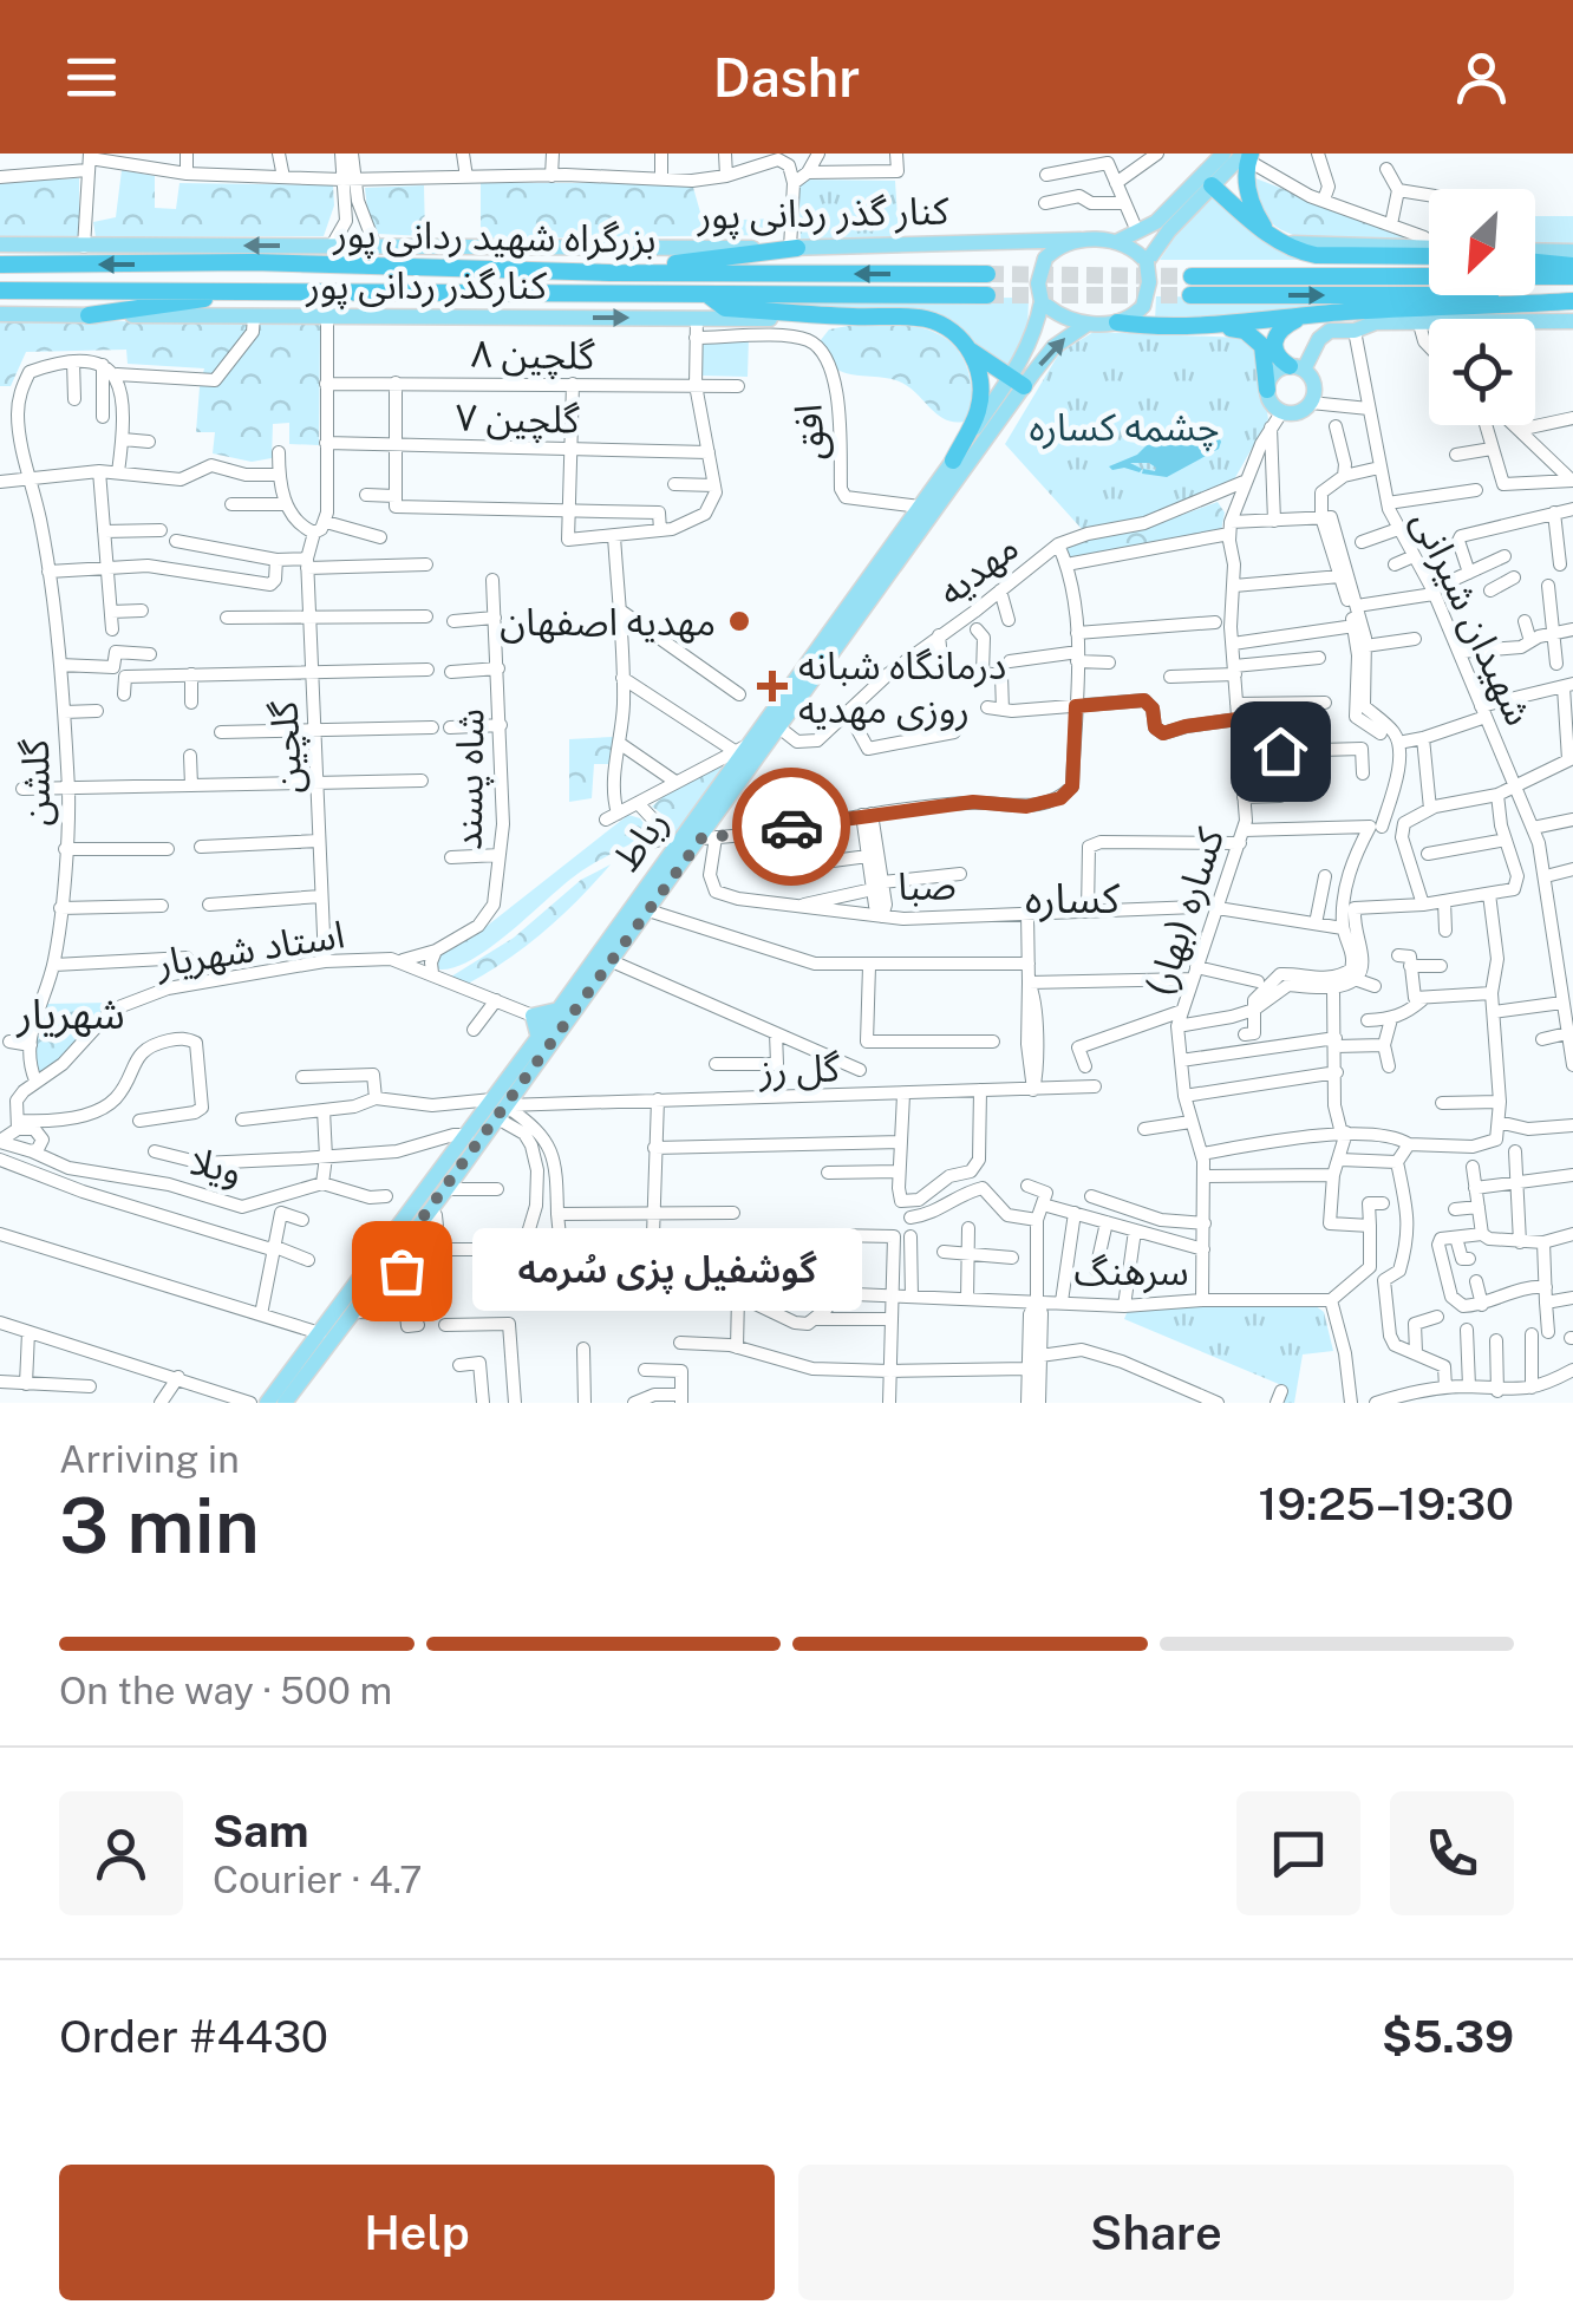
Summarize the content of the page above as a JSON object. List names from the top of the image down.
{
  "streets": {
    "highway": ["بزرگراه شهید ردانی پور"],
    "main road": ["کنار گذر ردانی پور", "کنارگذر ردانی پور", "رباط"],
    "street": [
      "گلچین ۸",
      "گلچین ۷",
      "افق",
      "مهدیه",
      "شهیدان شیرانی",
      "گلچین",
      "شاه پسند",
      "گلشن",
      "صبا",
      "کساره (بهار)",
      "استاد شهریار",
      "گل رز",
      "ویلا",
      "سرهنگ"
    ]
  },
  "crossings": [
    ["کنار گذر ردانی پور", "رباط"],
    ["افق", "رباط"],
    ["مهدیه", "رباط"],
    ["مهدیه", "کساره (بهار)"],
    ["گلچین", "استاد شهریار"],
    ["گلشن", "استاد شهریار"],
    ["رباط", "صبا"],
    ["رباط", "گل رز"],
    ["کساره (بهار)", "سرهنگ"]
  ],
  "one_way": ["کنارگذر ردانی پور"],
  "districts": ["کساره", "شهریار"],
  "parks": ["چشمه کساره"],
  "places": {
    "other": ["مهدیه اصفهان", "گوشفیل پزی سُرمه"],
    "health": ["درمانگاه شبانه روزی مهدیه"]
  },
  "north": "bottom left",
  "page": {
    "header": "Dashr",
    "bubble": "گوشفیل پزی سُرمه",
    "heading": ["3 min", "Arriving in", "19:25–19:30"],
    "panel": [
      "Sam",
      "Courier · 4.7",
      "Order #4430",
      "$5.39"
    ],
    "bar": "On the way · 500 m",
    "buttons": ["Help", "Share"]
  }
}
